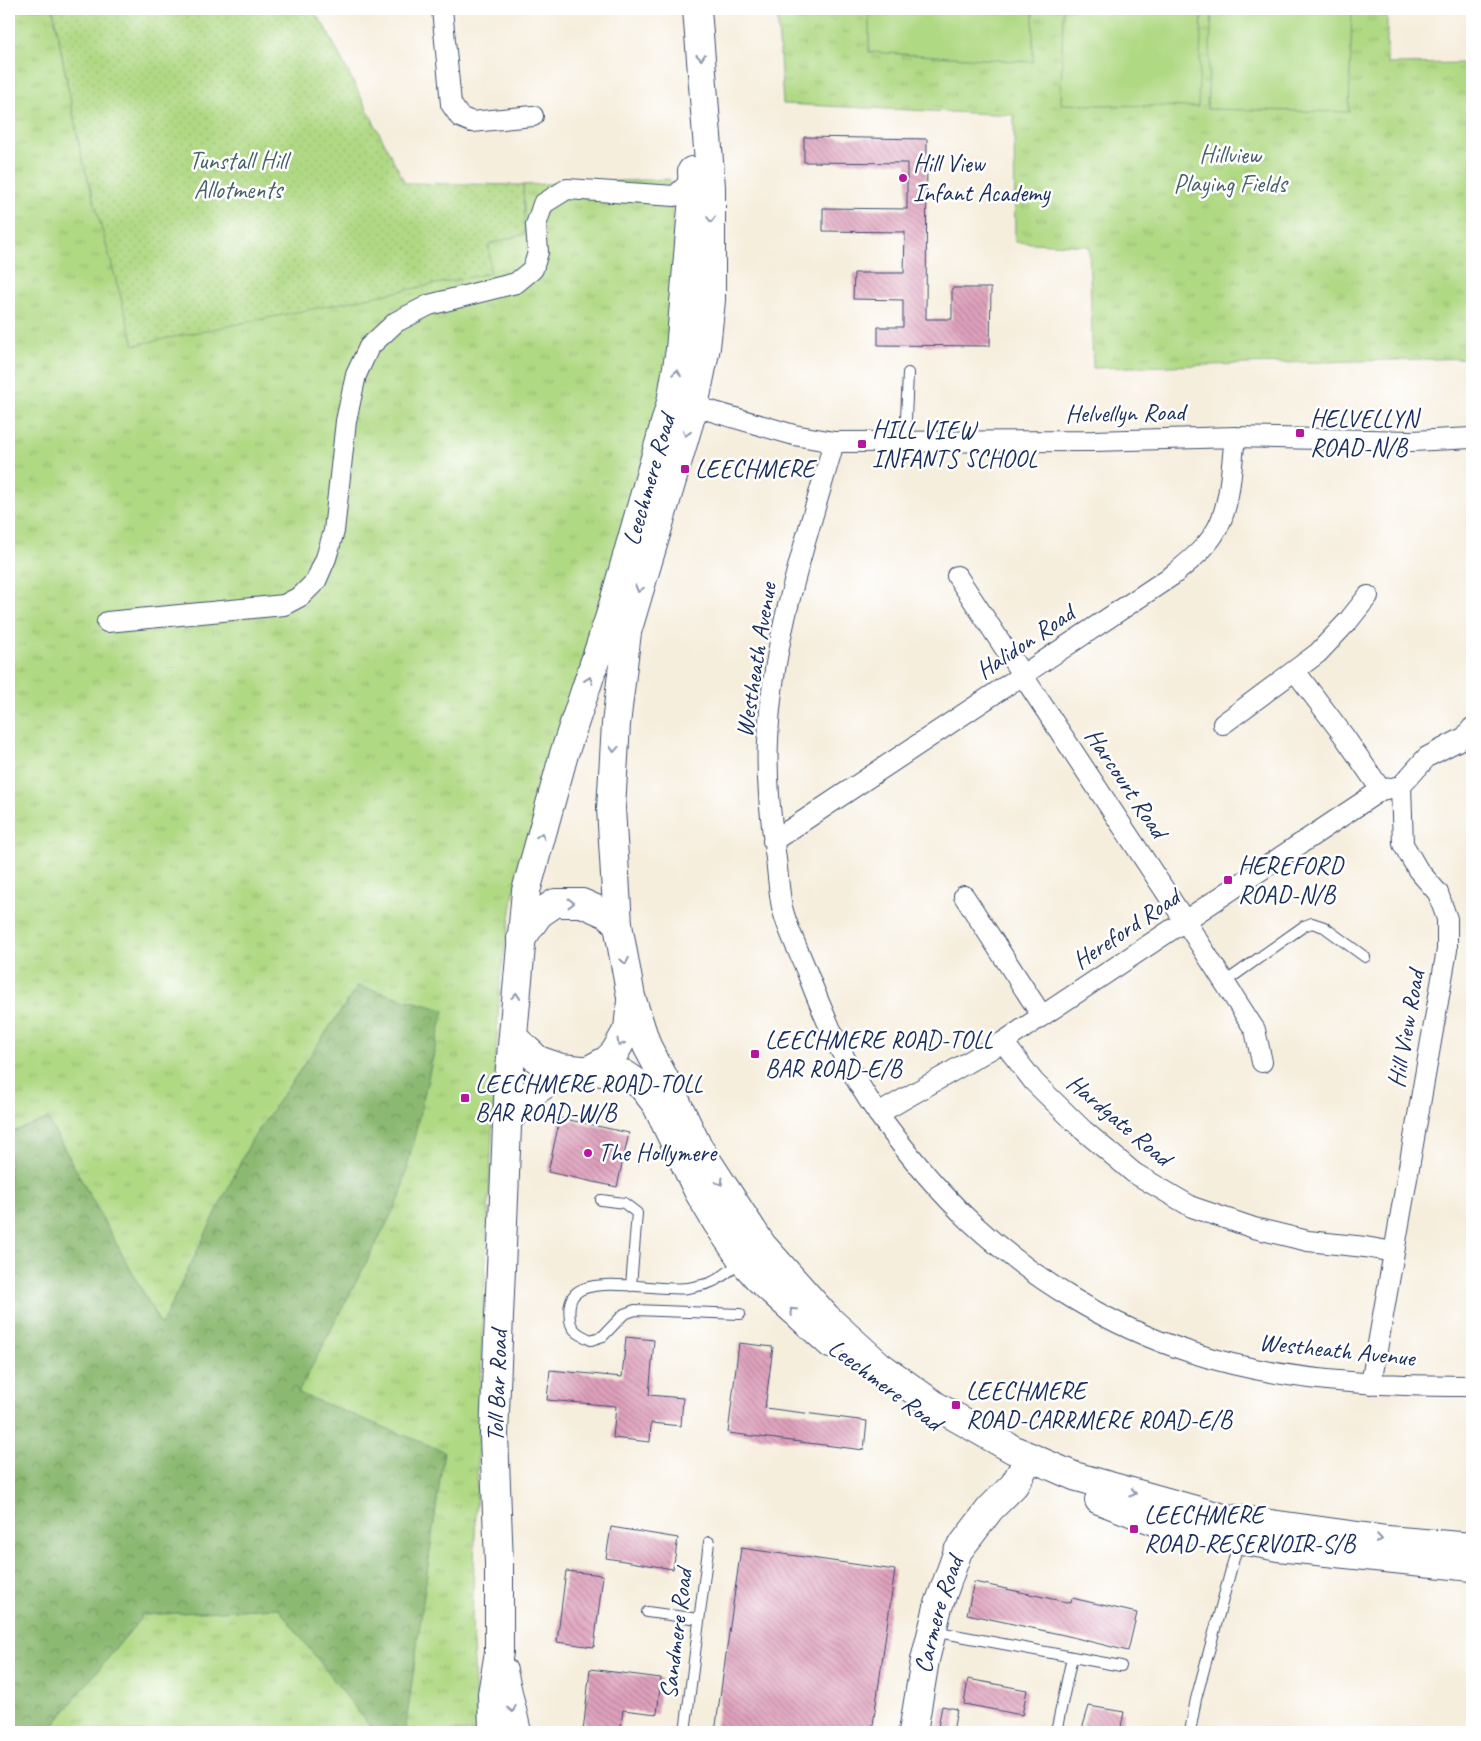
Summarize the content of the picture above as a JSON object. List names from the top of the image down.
{
  "streets": {
    "main road": ["Leechmere Road", "Toll Bar Road", "Carmere Road"],
    "street": [
      "Helvellyn Road",
      "Halidon Road",
      "Westheath Avenue",
      "Harcourt Road",
      "Hereford Road",
      "Hill View Road",
      "Hardgate Road"
    ],
    "lane": ["Sandmere Road"]
  },
  "crossings": [
    ["Helvellyn Road", "Leechmere Road"],
    ["Helvellyn Road", "Halidon Road"],
    ["Helvellyn Road", "Westheath Avenue"],
    ["Leechmere Road", "Toll Bar Road"],
    ["Leechmere Road", "Carmere Road"],
    ["Halidon Road", "Westheath Avenue"],
    ["Halidon Road", "Harcourt Road"],
    ["Westheath Avenue", "Hereford Road"],
    ["Westheath Avenue", "Hill View Road"],
    ["Harcourt Road", "Hereford Road"],
    ["Hereford Road", "Hill View Road"],
    ["Hereford Road", "Hardgate Road"],
    ["Hill View Road", "Hardgate Road"]
  ],
  "parks": ["Hillview Playing Fields", "Tunstall Hill Allotments"],
  "places": {
    "other": ["Hill View Infant Academy", "The Hollymere"],
    "transit": [
      "HELVELLYN ROAD-N/B",
      "HILL VIEW INFANTS SCHOOL",
      "LEECHMERE",
      "HEREFORD ROAD-N/B",
      "LEECHMERE ROAD-TOLL BAR ROAD-E/B",
      "LEECHMERE ROAD-TOLL BAR ROAD-W/B",
      "LEECHMERE ROAD-CARRMERE ROAD-E/B",
      "LEECHMERE ROAD-RESERVOIR-S/B"
    ]
  }
}
